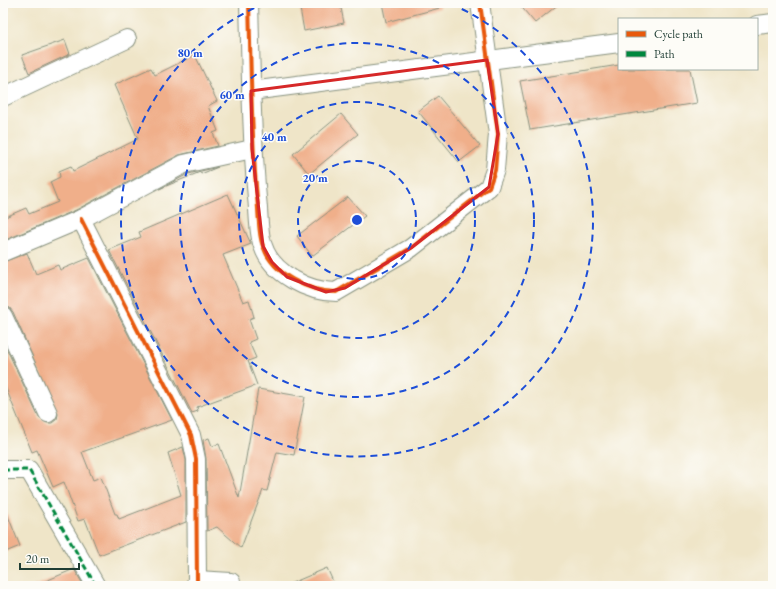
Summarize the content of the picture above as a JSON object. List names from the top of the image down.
{
  "legend": ["Cycle path", "Path"],
  "scale_bar": "20 m",
  "rings": [
    "80 m",
    "60 m",
    "40 m",
    "20 m"
  ]
}
